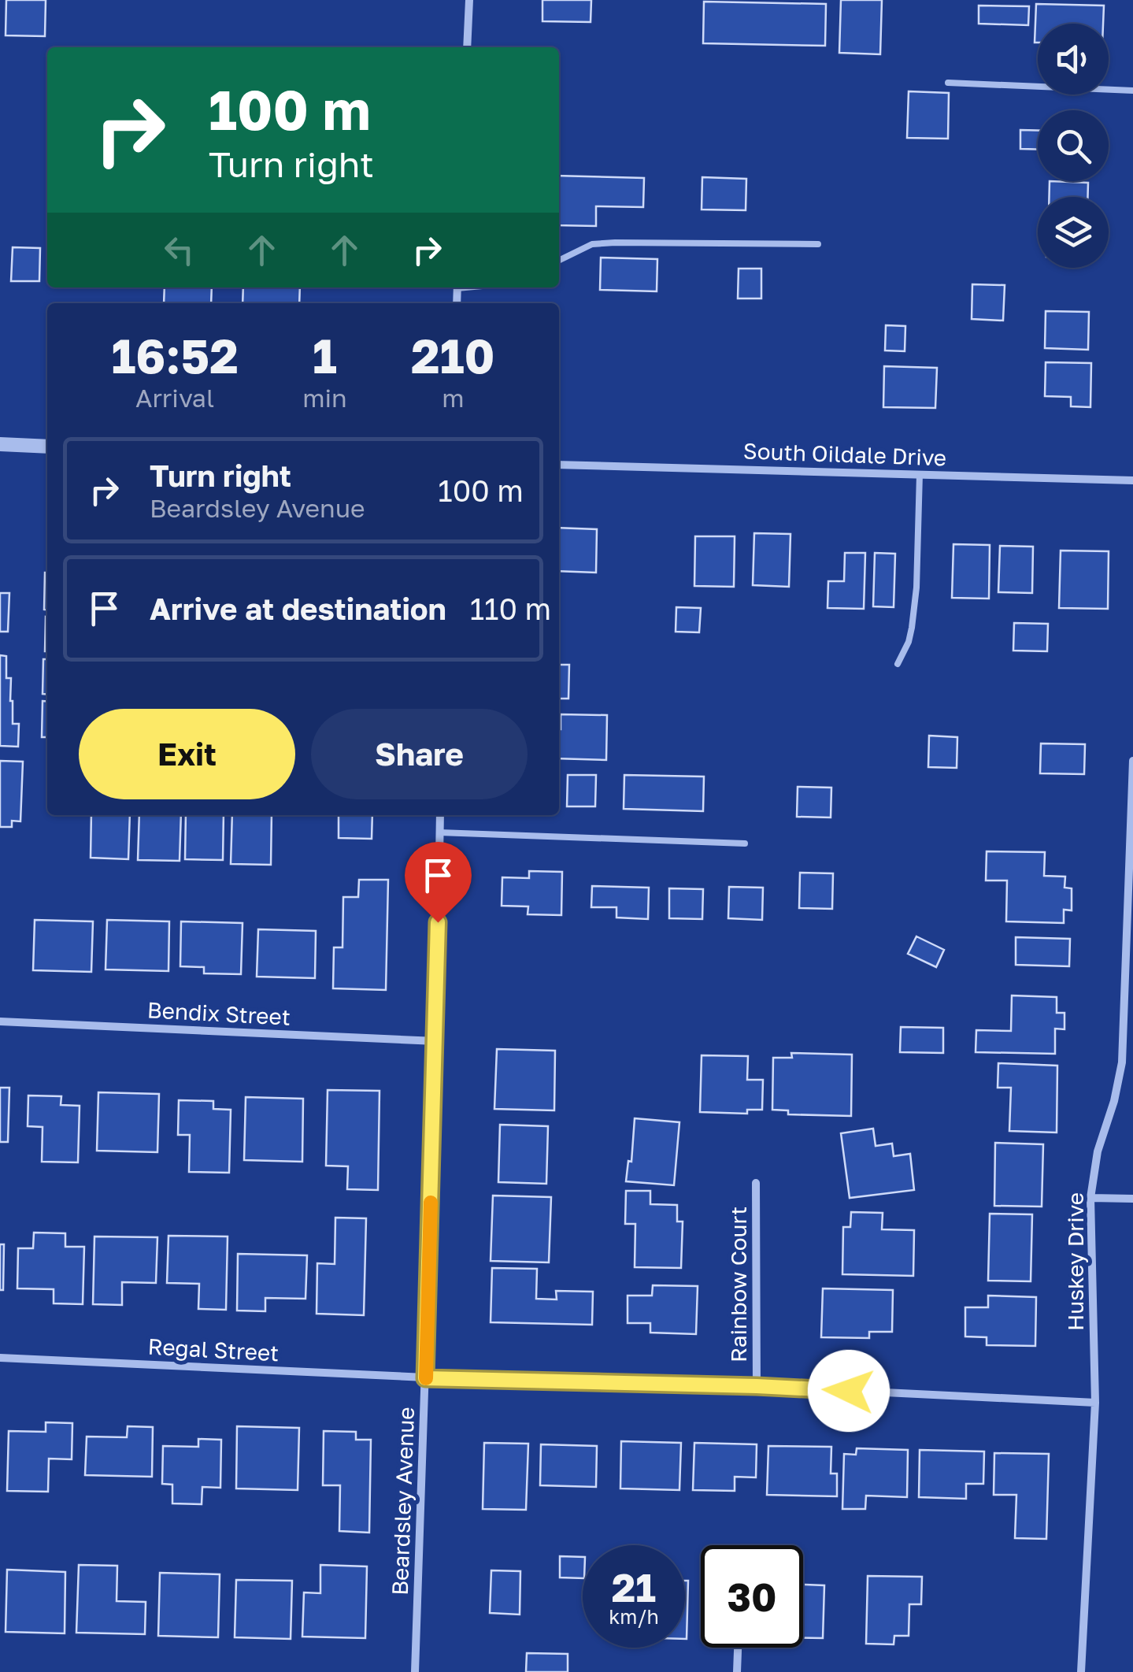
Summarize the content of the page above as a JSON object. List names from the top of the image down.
{
  "streets": {
    "street": [
      "South Oildale Drive",
      "Bendix Street",
      "Huskey Drive",
      "Rainbow Court",
      "Regal Street",
      "Beardsley Avenue"
    ]
  },
  "crossings": [
    ["Bendix Street", "Beardsley Avenue"],
    ["Huskey Drive", "Regal Street"],
    ["Rainbow Court", "Regal Street"],
    ["Regal Street", "Beardsley Avenue"]
  ],
  "page": {
    "turn": ["100 m", "Turn right"],
    "eta": [
      "16:52",
      "Arrival",
      "1",
      "min",
      "210",
      "m"
    ],
    "list": [
      {
        "name": "Turn right",
        "note": "Beardsley Avenue",
        "value": "100 m"
      },
      {
        "name": "Arrive at destination",
        "value": "110 m"
      }
    ],
    "buttons": ["Exit", "Share"],
    "speed": "21 km/h",
    "limit": "30"
  }
}
